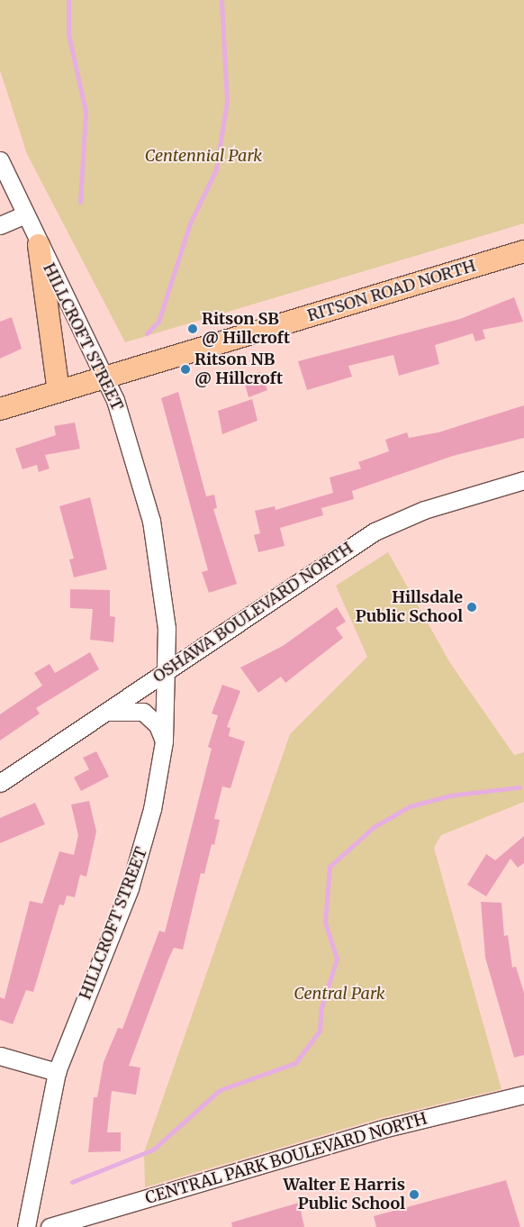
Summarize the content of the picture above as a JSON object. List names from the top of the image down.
{
  "streets": {
    "main road": ["RITSON ROAD NORTH"],
    "street": ["HILLCROFT STREET", "OSHAWA BOULEVARD NORTH", "CENTRAL PARK BOULEVARD NORTH"]
  },
  "crossings": [
    ["RITSON ROAD NORTH", "HILLCROFT STREET"],
    ["HILLCROFT STREET", "OSHAWA BOULEVARD NORTH"]
  ],
  "parks": ["Centennial Park", "Central Park"],
  "places": [
    "Ritson SB @ Hillcroft",
    "Ritson NB @ Hillcroft",
    "Hillsdale Public School",
    "Walter E Harris Public School"
  ]
}
